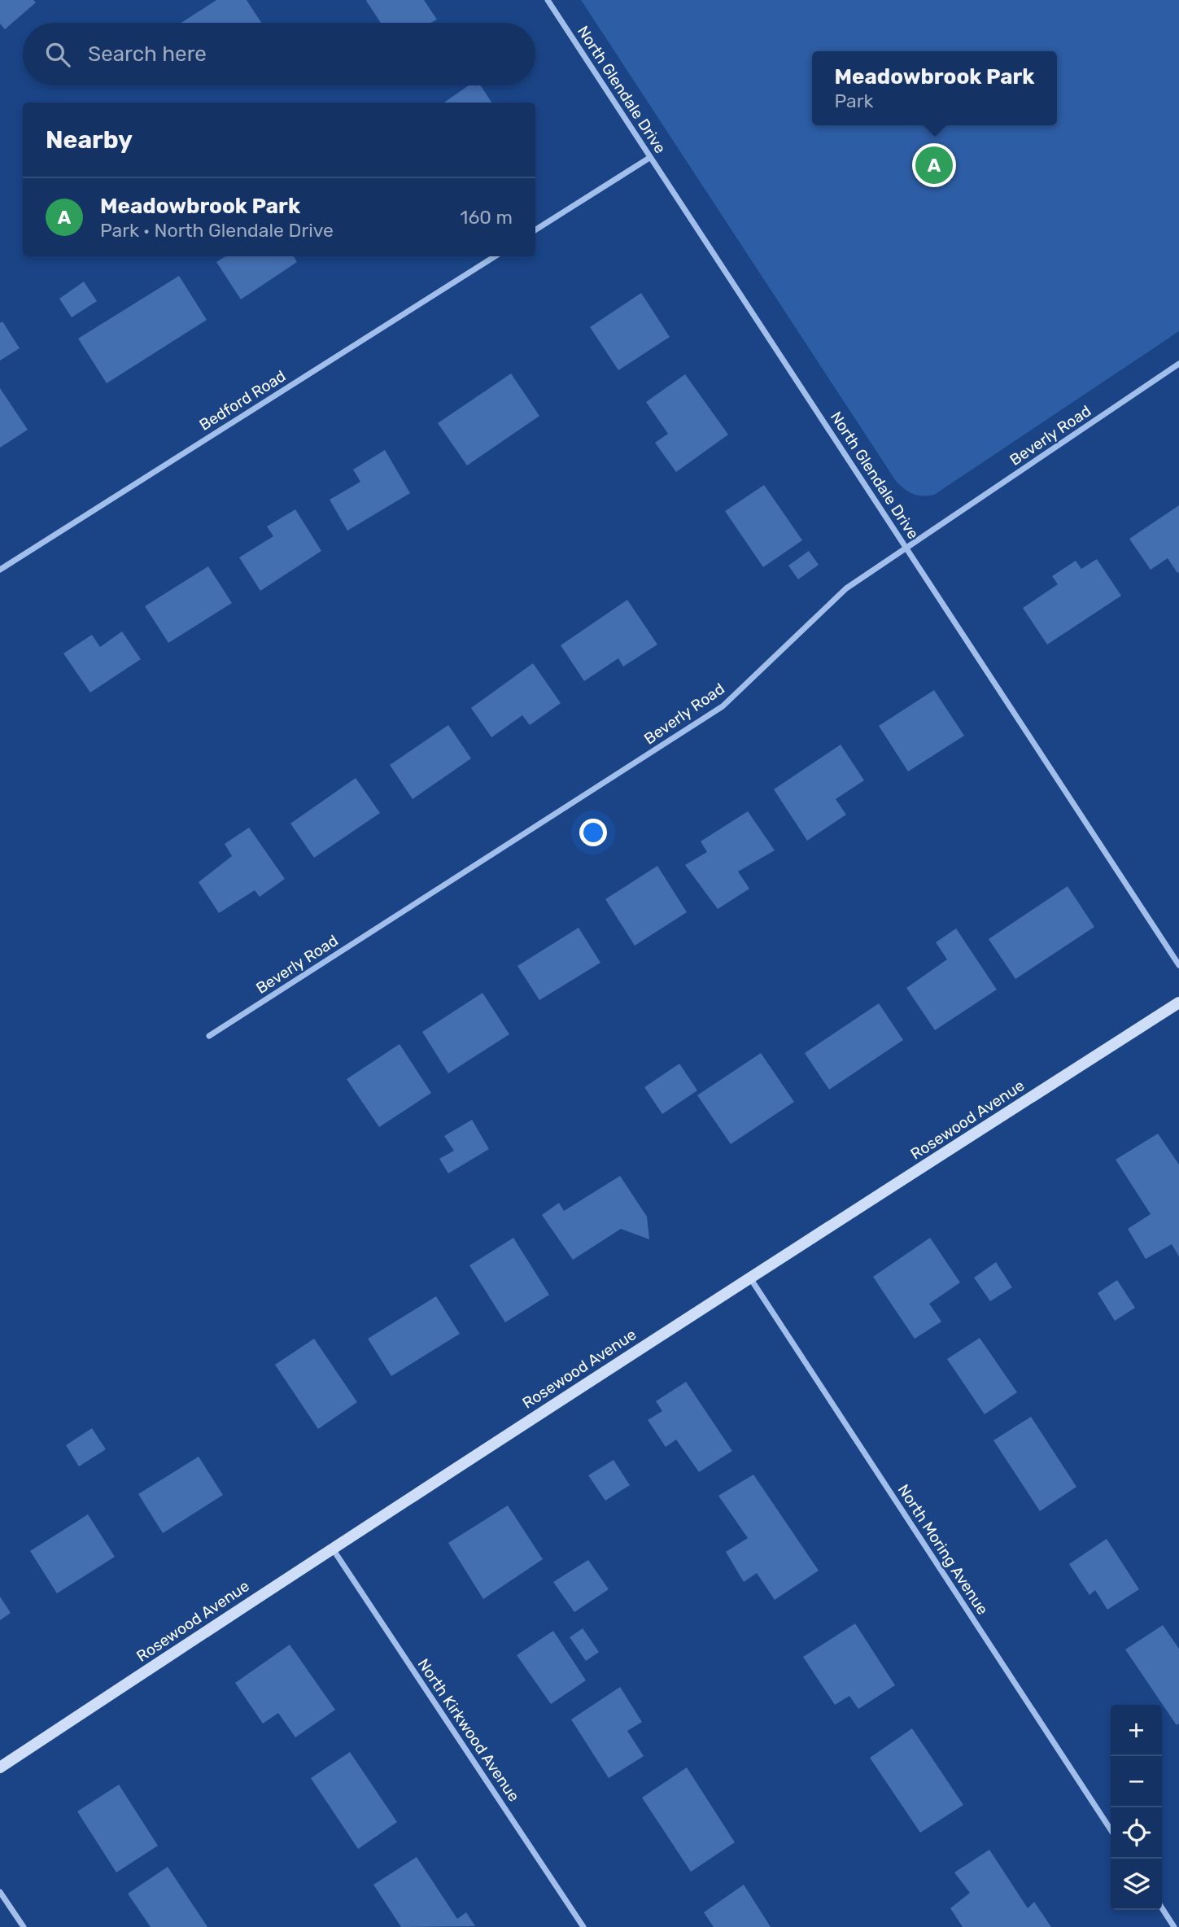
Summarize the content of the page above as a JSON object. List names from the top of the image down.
{
  "streets": {
    "street": [
      "North Glendale Drive",
      "Bedford Road",
      "Beverly Road",
      "Rosewood Avenue",
      "North Moring Avenue",
      "North Kirkwood Avenue"
    ]
  },
  "crossings": [
    ["North Glendale Drive", "Beverly Road"],
    ["Rosewood Avenue", "North Moring Avenue"],
    ["Rosewood Avenue", "North Kirkwood Avenue"]
  ],
  "page": {
    "search": "Search here",
    "popup": ["Meadowbrook Park", "Park"],
    "heading": "Nearby",
    "pins": "A",
    "list": [
      {
        "mark": "A",
        "name": "Meadowbrook Park",
        "note": "Park · North Glendale Drive",
        "value": "160 m"
      }
    ],
    "map_buttons": ["+", "−"]
  }
}
